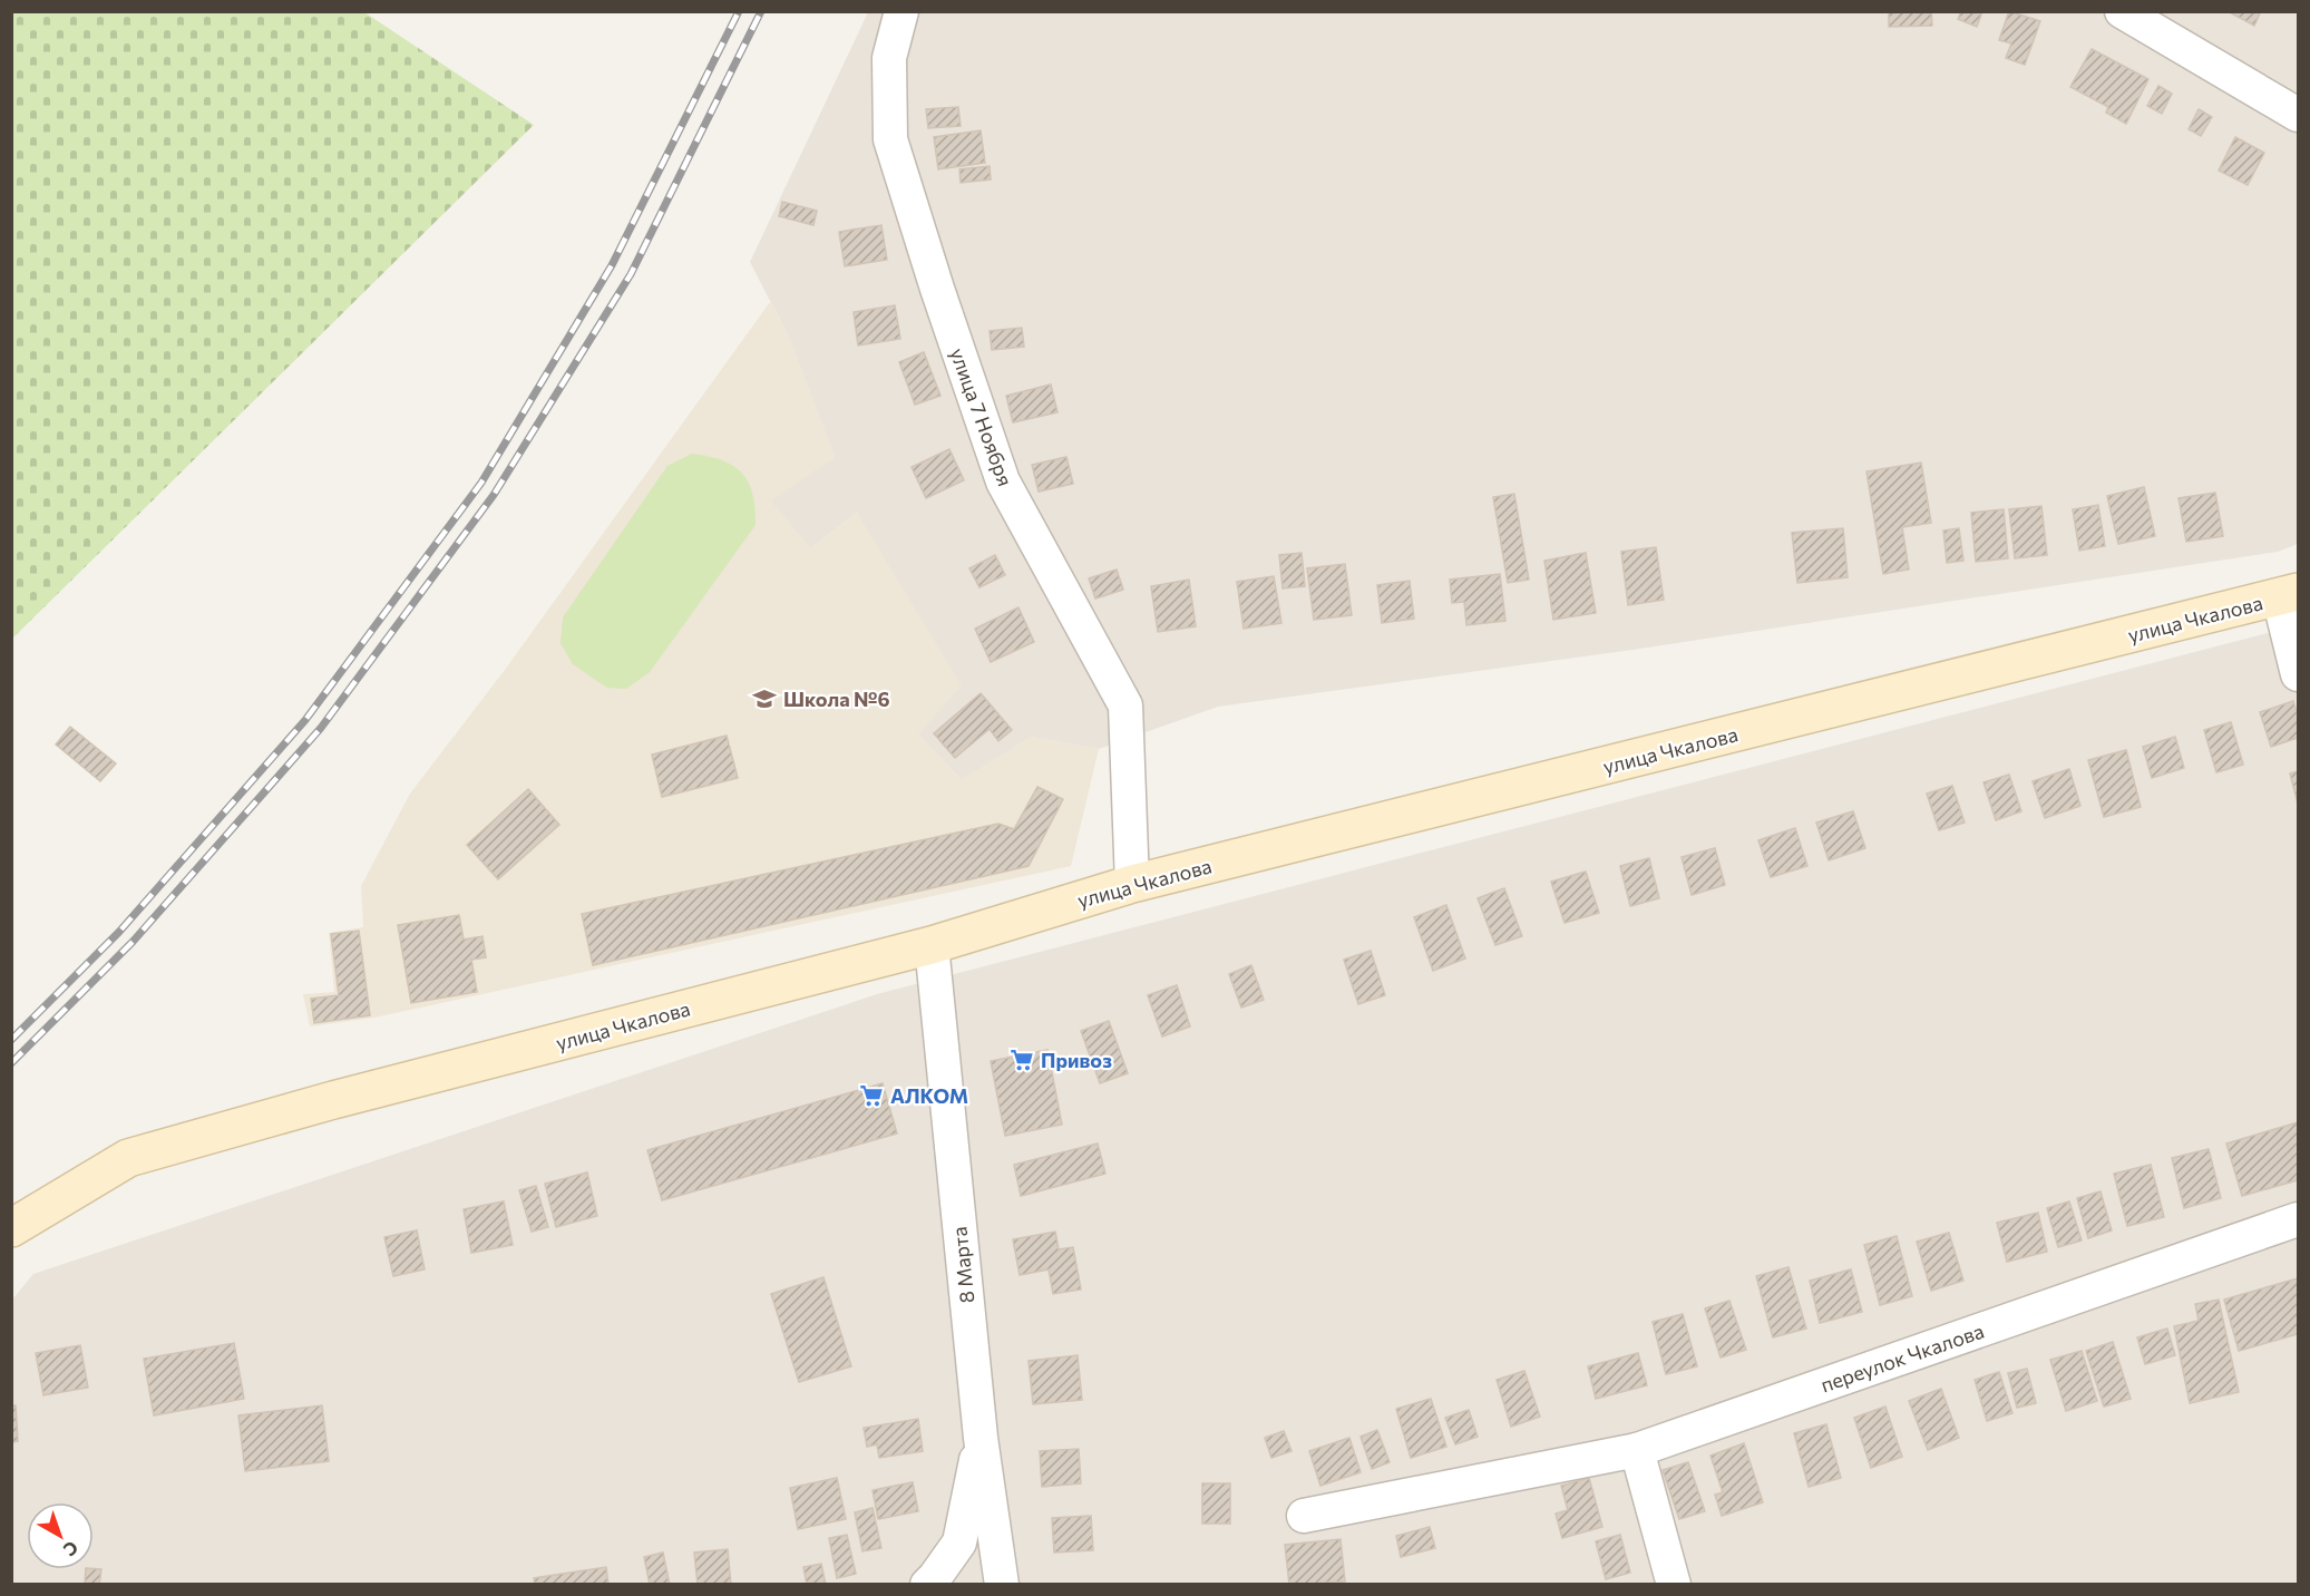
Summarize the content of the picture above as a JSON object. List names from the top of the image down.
{
  "streets": {
    "street": [
      "улица 7 Ноября",
      "улица Чкалова",
      "8 Марта",
      "переулок Чкалова"
    ]
  },
  "crossings": [
    ["улица 7 Ноября", "улица Чкалова"],
    ["улица Чкалова", "8 Марта"]
  ],
  "places": {
    "school or university": ["Школа №6"],
    "supermarket": ["Привоз", "АЛКОМ"]
  },
  "north": "bottom right"
}
